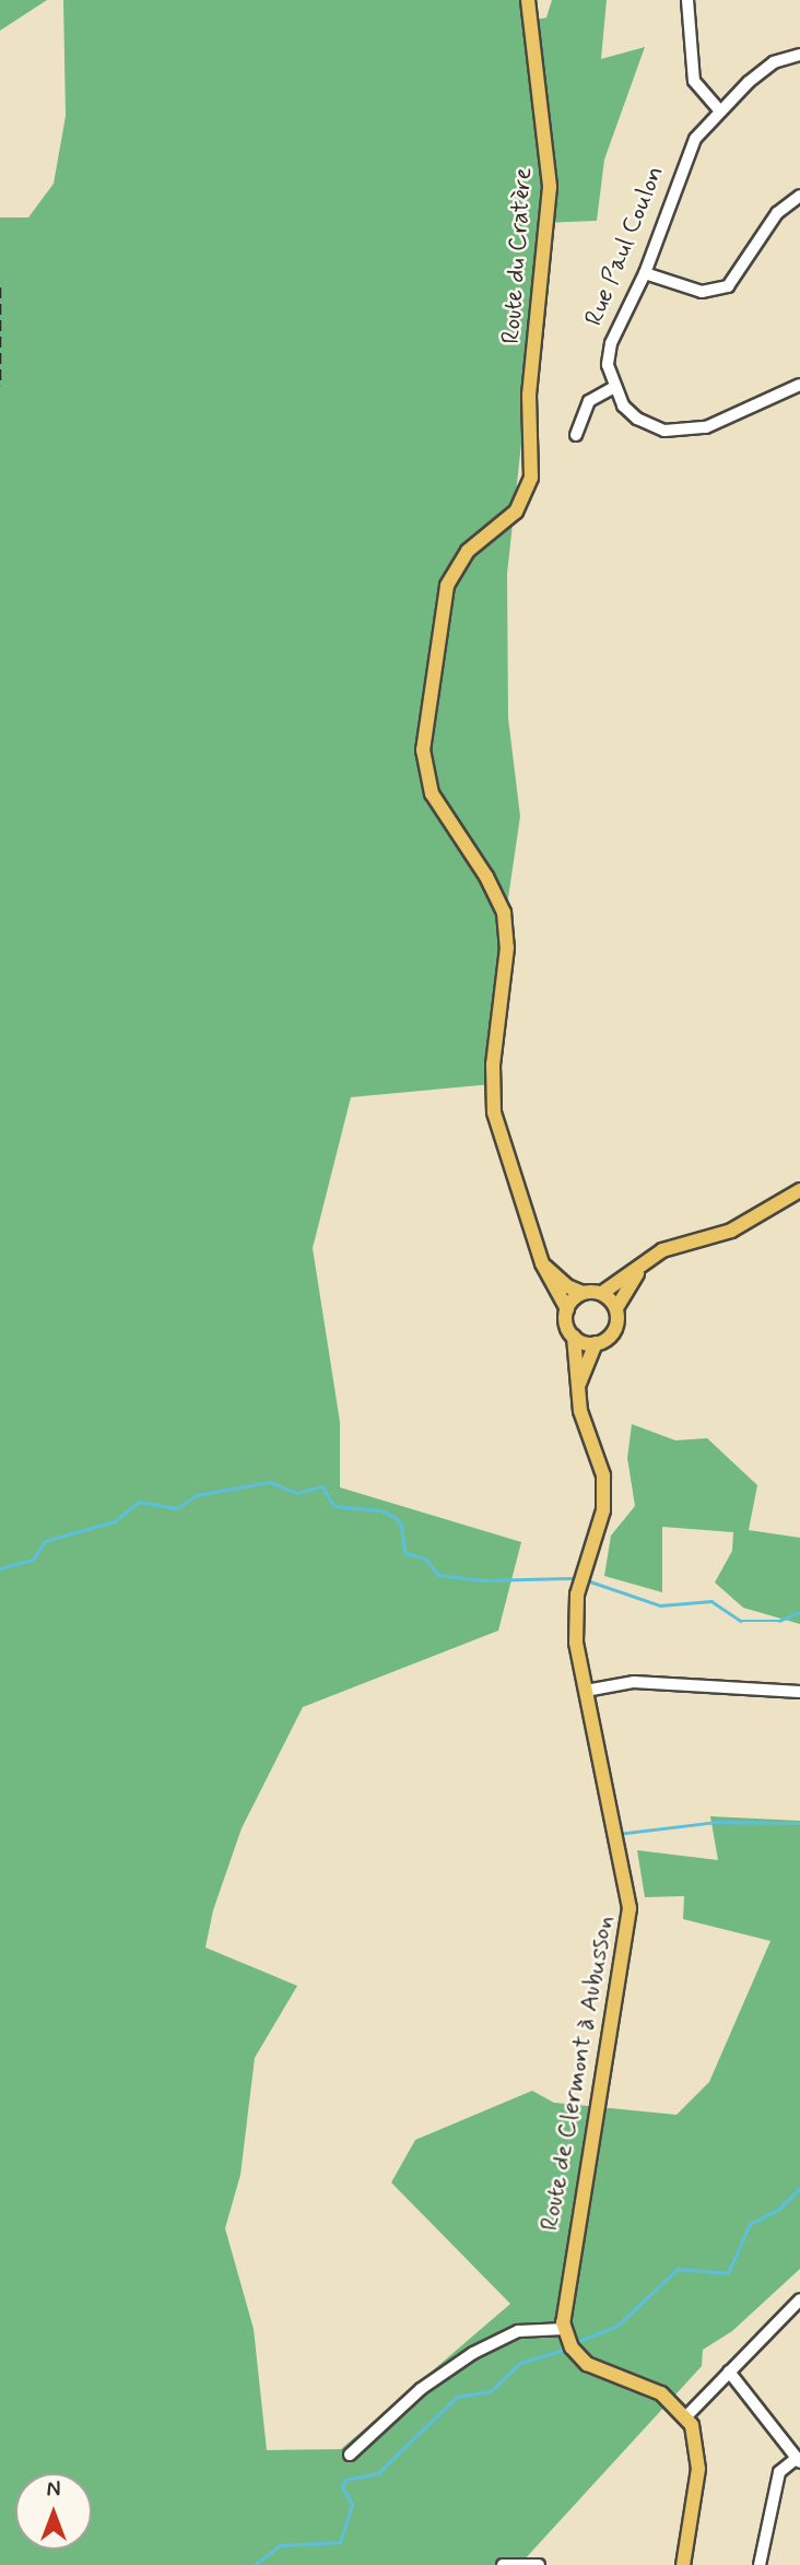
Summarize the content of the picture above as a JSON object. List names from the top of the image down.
{
  "streets": {
    "main road": ["Route du Cratère", "Route de Clermont à Aubusson"],
    "street": ["Rue Paul Coulon"]
  },
  "north": "top"
}
